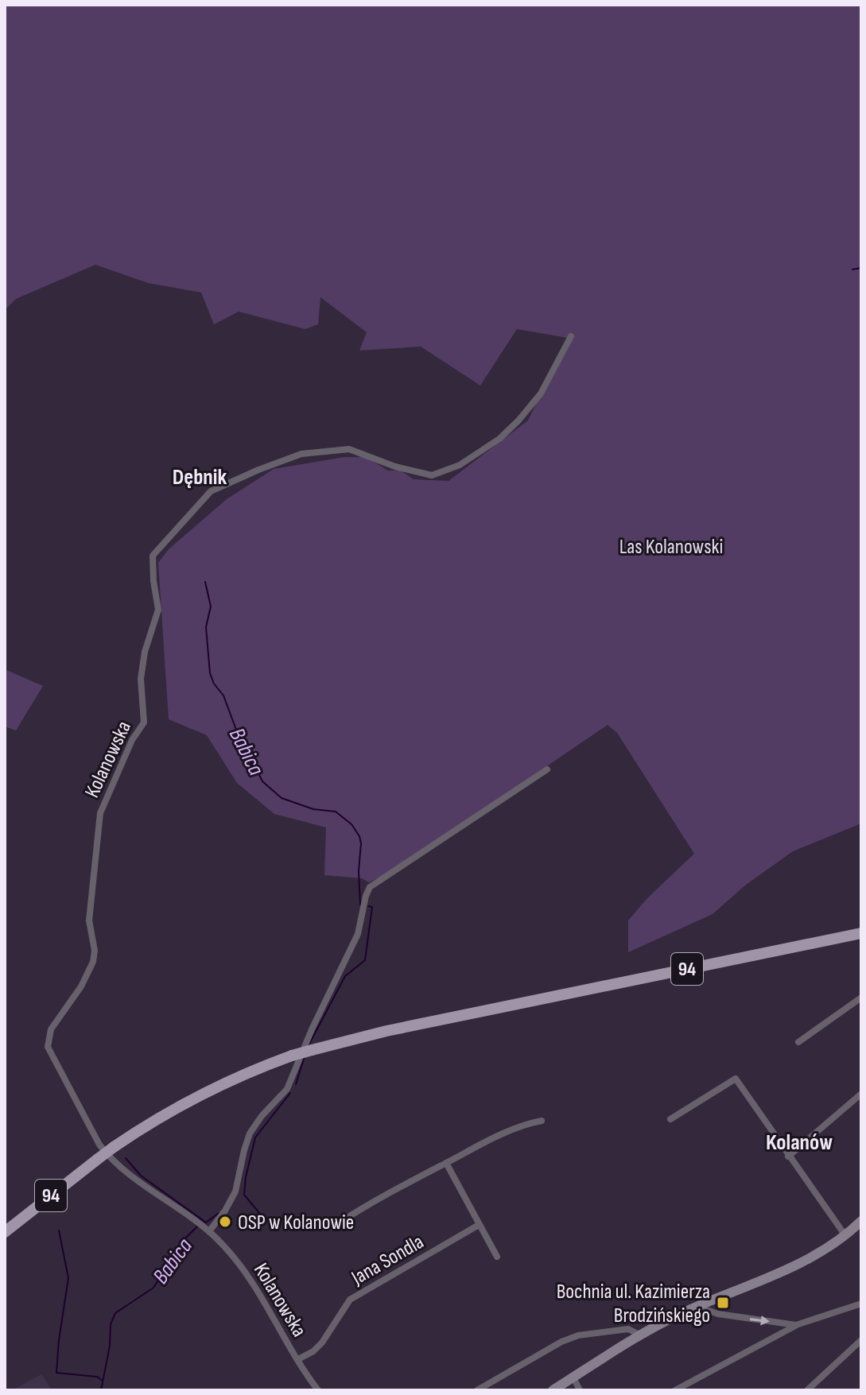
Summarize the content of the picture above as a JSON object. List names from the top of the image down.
{
  "streets": {
    "main road": ["94"],
    "street": ["Kolanowska", "Jana Sondla"]
  },
  "crossings": [
    ["Kolanowska", "Jana Sondla"]
  ],
  "districts": ["Dębnik", "Kolanów"],
  "water": ["Babica"],
  "parks": ["Las Kolanowski"],
  "places": {
    "other": ["OSP w Kolanowie"],
    "transit": ["Bochnia ul. Kazimierza Brodzińskiego"]
  }
}
